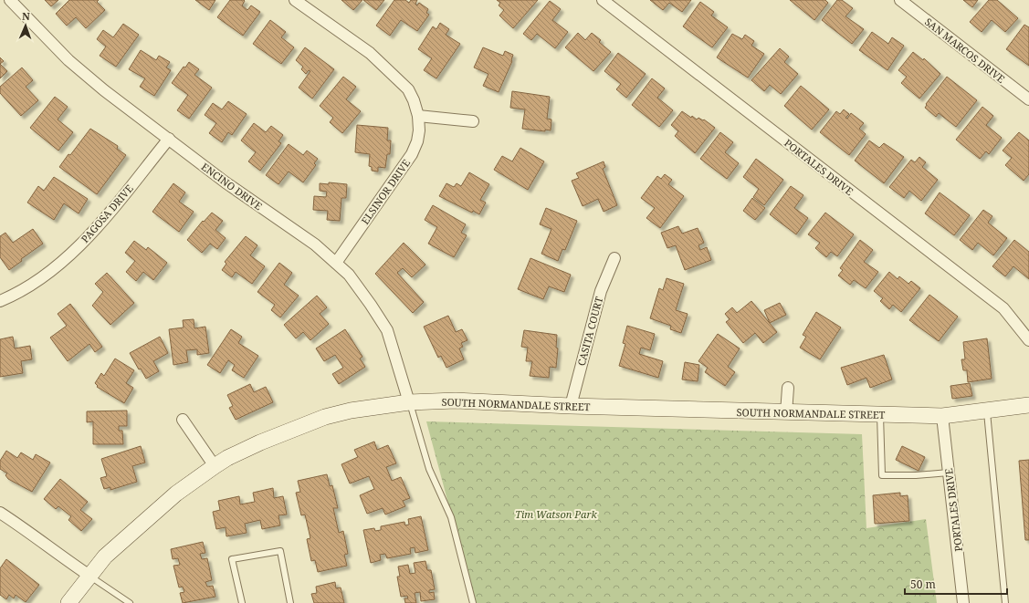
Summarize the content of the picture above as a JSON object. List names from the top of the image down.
{
  "streets": {
    "street": [
      "SAN MARCOS DRIVE",
      "PORTALES DRIVE",
      "ENCINO DRIVE",
      "ELSINOR DRIVE",
      "PAGOSA DRIVE",
      "CASITA COURT",
      "SOUTH NORMANDALE STREET"
    ]
  },
  "crossings": [
    ["PORTALES DRIVE", "SOUTH NORMANDALE STREET"],
    ["ENCINO DRIVE", "ELSINOR DRIVE"],
    ["ENCINO DRIVE", "PAGOSA DRIVE"],
    ["ENCINO DRIVE", "SOUTH NORMANDALE STREET"],
    ["CASITA COURT", "SOUTH NORMANDALE STREET"]
  ],
  "parks": ["Tim Watson Park"],
  "scale_bar": "50 m",
  "north": "top"
}
